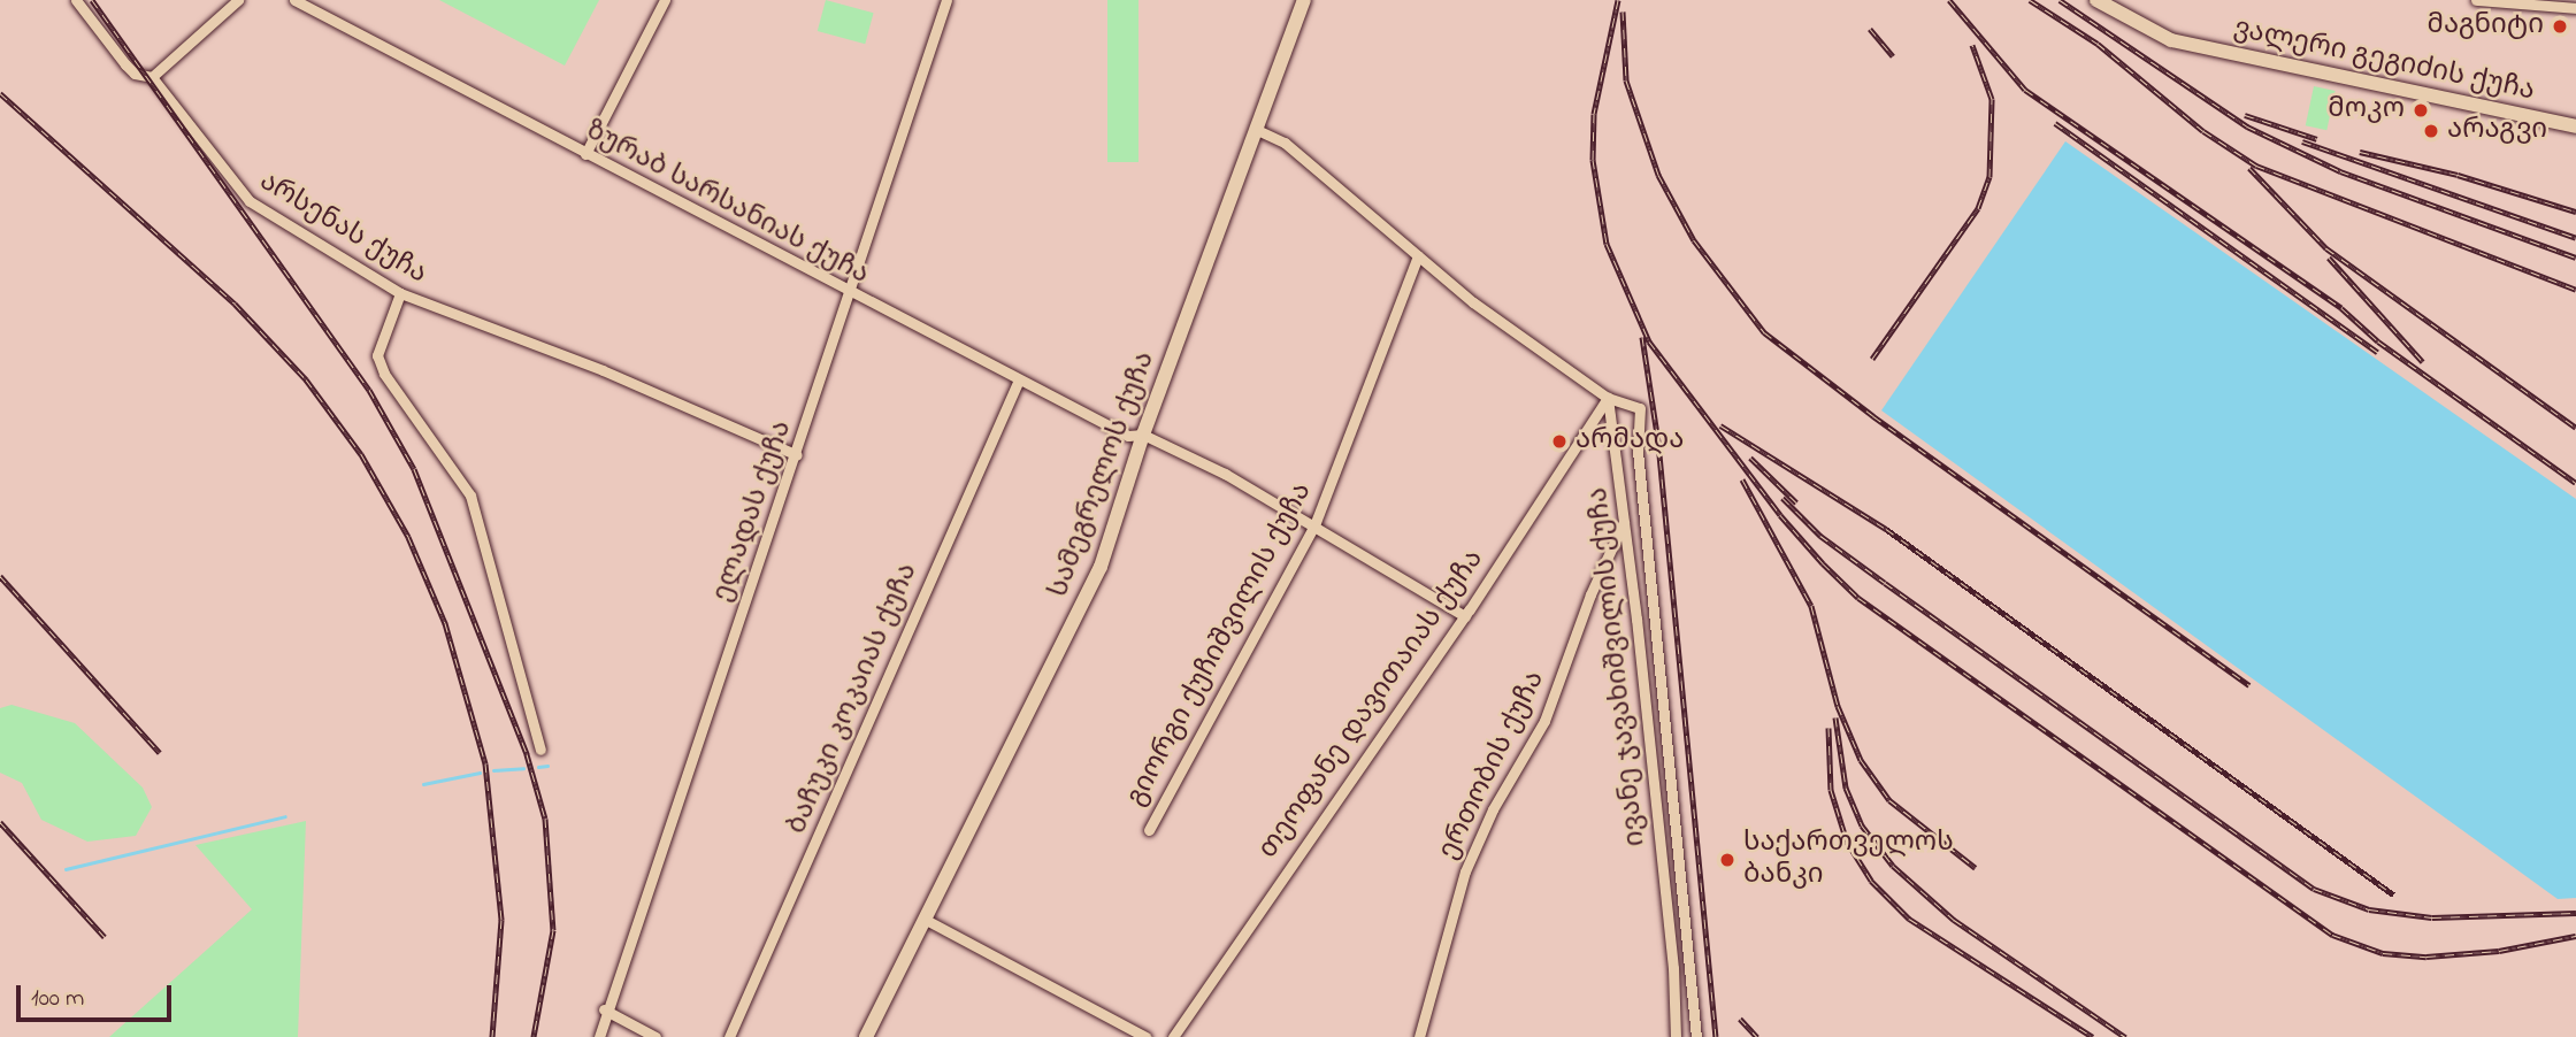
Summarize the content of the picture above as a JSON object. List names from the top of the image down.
{
  "streets": {
    "main road": ["ვალერი გეგიძის ქუჩა", "სამეგრელოს ქუჩა"],
    "street": [
      "ზურაბ სარსანიას ქუჩა",
      "არსენას ქუჩა",
      "ელადას ქუჩა",
      "გიორგი ქუჩიშვილის ქუჩა",
      "ივანე ჯავახიშვილის ქუჩა",
      "ბაჩუკი კოკაიას ქუჩა",
      "თეოფანე დავითაიას ქუჩა",
      "ერთობის ქუჩა"
    ]
  },
  "crossings": [
    ["ზურაბ სარსანიას ქუჩა", "სამეგრელოს ქუჩა"],
    ["ზურაბ სარსანიას ქუჩა", "ელადას ქუჩა"],
    ["ზურაბ სარსანიას ქუჩა", "გიორგი ქუჩიშვილის ქუჩა"],
    ["ზურაბ სარსანიას ქუჩა", "ბაჩუკი კოკაიას ქუჩა"],
    ["ზურაბ სარსანიას ქუჩა", "თეოფანე დავითაიას ქუჩა"],
    ["არსენას ქუჩა", "ელადას ქუჩა"],
    ["ივანე ჯავახიშვილის ქუჩა", "თეოფანე დავითაიას ქუჩა"],
    ["ივანე ჯავახიშვილის ქუჩა", "ერთობის ქუჩა"]
  ],
  "places": [
    "მაგნიტი",
    "მოკო",
    "არაგვი",
    "არმადა",
    "საქართველოს ბანკი"
  ],
  "scale_bar": "100 m"
}
